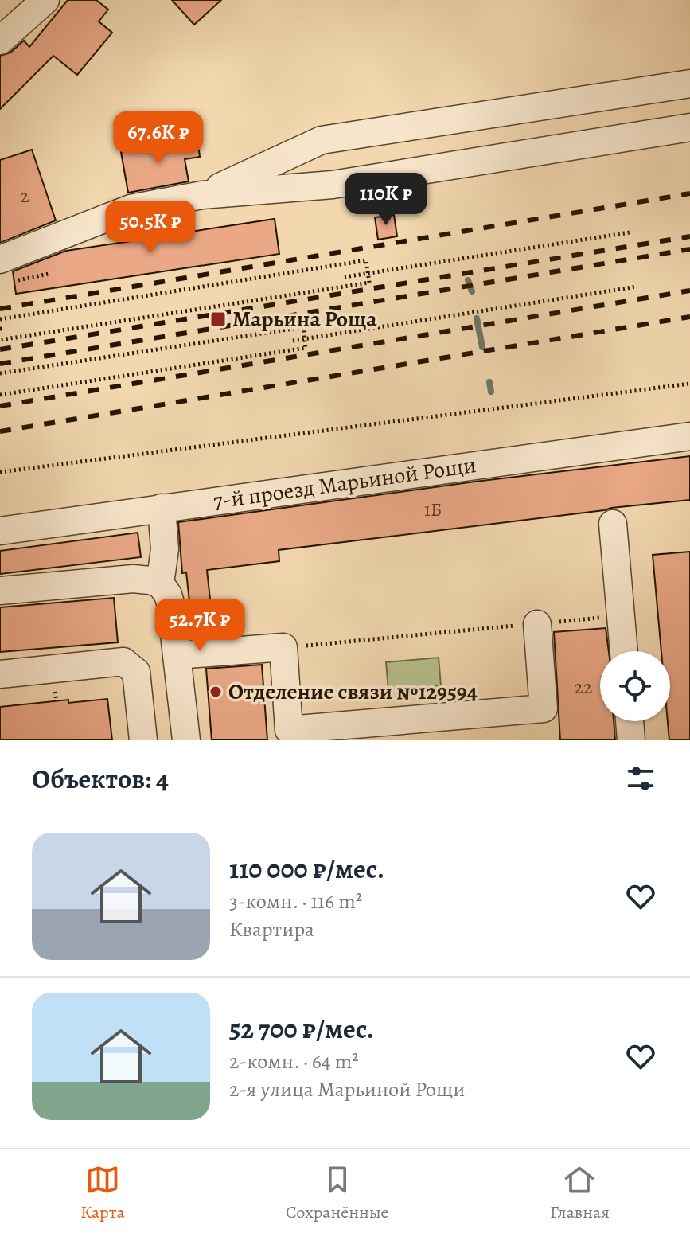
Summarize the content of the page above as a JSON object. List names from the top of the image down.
{
  "streets": {
    "street": ["7-й проезд Марьиной Рощи"]
  },
  "places": {
    "transit": ["Марьина Роща"],
    "other": ["Отделение связи №129594"]
  },
  "house_numbers": ["2", "1Б", "22"],
  "page": {
    "price": [
      "67.6K ₽",
      "110K ₽",
      "50.5K ₽",
      "52.7K ₽"
    ],
    "heading": "Объектов: 4",
    "list": [
      {
        "name": "110 000 ₽/мес.",
        "note": "3-комн. · 116 m² · Квартира"
      },
      {
        "name": "52 700 ₽/мес.",
        "note": "2-комн. · 64 m² · 2-я улица Марьиной Рощи"
      }
    ],
    "tabs": ["Карта", "Сохранённые", "Главная"]
  }
}
